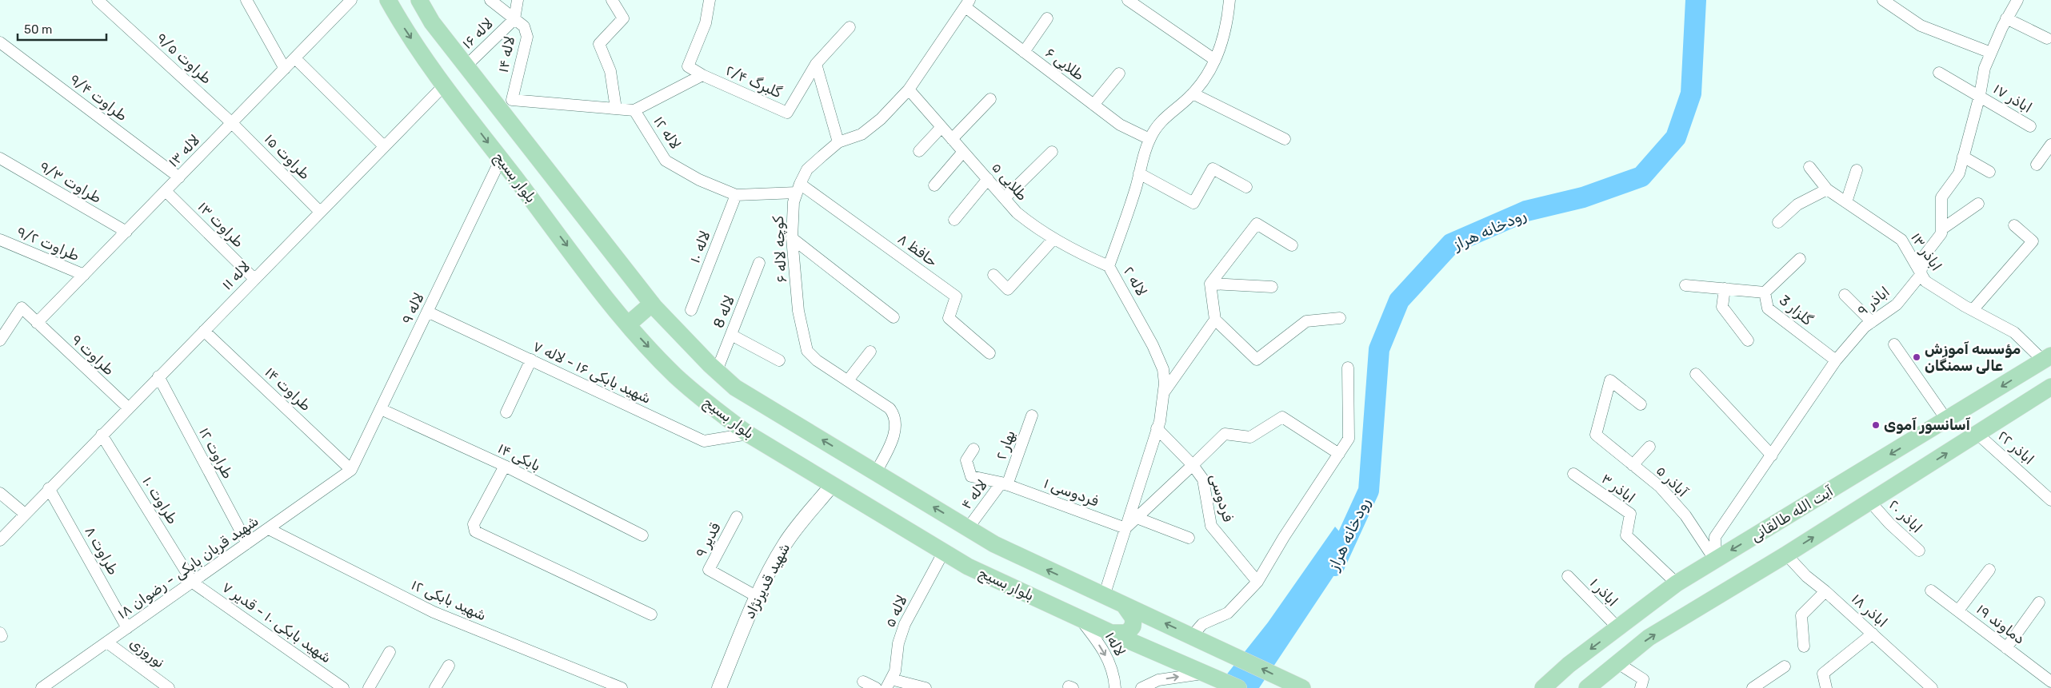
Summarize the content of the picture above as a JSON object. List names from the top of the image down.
{
  "streets": {
    "main road": ["بلوار بسیج", "آیت الله طالقانی"],
    "street": [
      "لاله ۱۶",
      "لاله ۱۴",
      "طراوت ۹/۵",
      "طلایی ۶",
      "گلبرگ ۲/۴",
      "طراوت ۹/۴",
      "اباذر ۱۷",
      "لاله ۱۲",
      "لاله ۱۳",
      "طراوت ۱۵",
      "طلایی ۵",
      "طراوت ۹/۳",
      "طراوت ۱۳",
      "طراوت ۹/۲",
      "لاله ۱۰",
      "کوچه لاله ۶",
      "حافظ ۸",
      "اباذر ۱۳",
      "لاله ۱۱",
      "لاله ۲",
      "اباذر ۹",
      "لاله ۹",
      "گلزار 3",
      "لاله 8",
      "طراوت ۹",
      "شهید بابکی ۱۶ - لاله ۷",
      "طراوت ۱۴",
      "بهار ۲",
      "اباذر ۲۲",
      "طراوت ۱۲",
      "بابکی ۱۴",
      "آباذر ۵",
      "اباذر ۳",
      "فردوسی ۱",
      "لاله ۴",
      "فردوسی",
      "طراوت ۱۰",
      "اباذر ۲۰",
      "قدیر ۹",
      "طراوت ۸",
      "شهید قربان بابکی - رضوان ۱۸",
      "شهید قدیرنژاد",
      "اباذر ۱",
      "شهید بابکی ۱۲",
      "اباذر ۱۸",
      "لاله ۵",
      "شهید بابکی ۱۰ - قدیر ۷",
      "دماوند ۱۹",
      "لاله۱",
      "نوروزی"
    ]
  },
  "crossings": [
    ["لاله ۱۶", "لاله ۱۴"],
    ["لاله ۱۶", "بلوار بسیج"],
    ["لاله ۱۴", "لاله ۱۲"],
    ["طراوت ۹/۵", "لاله ۱۳"],
    ["طراوت ۹/۵", "طراوت ۱۵"],
    ["طلایی ۶", "کوچه لاله ۶"],
    ["طلایی ۶", "لاله ۲"],
    ["گلبرگ ۲/۴", "لاله ۱۲"],
    ["طراوت ۹/۴", "لاله ۱۳"],
    ["لاله ۱۲", "لاله ۱۰"],
    ["لاله ۱۲", "کوچه لاله ۶"],
    ["لاله ۱۲", "حافظ ۸"],
    ["لاله ۱۳", "طراوت ۱۵"],
    ["لاله ۱۳", "طراوت ۹/۳"],
    ["لاله ۱۳", "طراوت ۱۳"],
    ["لاله ۱۳", "طراوت ۹/۲"],
    ["لاله ۱۳", "طراوت ۹"],
    ["طراوت ۱۵", "لاله ۱۱"],
    ["بلوار بسیج", "کوچه لاله ۶"],
    ["بلوار بسیج", "لاله ۱۱"],
    ["بلوار بسیج", "لاله ۲"],
    ["بلوار بسیج", "لاله ۹"],
    ["بلوار بسیج", "لاله 8"],
    ["بلوار بسیج", "شهید بابکی ۱۶ - لاله ۷"],
    ["بلوار بسیج", "لاله ۴"],
    ["بلوار بسیج", "شهید قدیرنژاد"],
    ["بلوار بسیج", "لاله ۵"],
    ["بلوار بسیج", "لاله۱"],
    ["طلایی ۵", "کوچه لاله ۶"],
    ["طلایی ۵", "لاله ۲"],
    ["طراوت ۱۳", "لاله ۱۱"],
    ["کوچه لاله ۶", "حافظ ۸"],
    ["اباذر ۱۳", "اباذر ۹"],
    ["اباذر ۱۳", "آیت الله طالقانی"],
    ["لاله ۱۱", "طراوت ۹"],
    ["لاله ۱۱", "طراوت ۱۴"],
    ["لاله ۱۱", "طراوت ۱۲"],
    ["لاله ۱۱", "طراوت ۱۰"],
    ["لاله ۱۱", "طراوت ۸"],
    ["لاله ۲", "فردوسی ۱"],
    ["اباذر ۹", "گلزار 3"],
    ["اباذر ۹", "آباذر ۵"],
    ["اباذر ۹", "آیت الله طالقانی"],
    ["لاله ۹", "شهید بابکی ۱۶ - لاله ۷"],
    ["لاله ۹", "طراوت ۱۴"],
    ["لاله ۹", "بابکی ۱۴"],
    ["لاله ۹", "شهید قربان بابکی - رضوان ۱۸"],
    ["طراوت ۱۴", "شهید قربان بابکی - رضوان ۱۸"],
    ["بهار ۲", "فردوسی ۱"],
    ["بهار ۲", "لاله ۴"],
    ["طراوت ۱۲", "شهید قربان بابکی - رضوان ۱۸"],
    ["آباذر ۵", "آیت الله طالقانی"],
    ["اباذر ۳", "آیت الله طالقانی"],
    ["فردوسی ۱", "لاله ۴"],
    ["طراوت ۱۰", "شهید قربان بابکی - رضوان ۱۸"],
    ["طراوت ۱۰", "شهید بابکی ۱۰ - قدیر ۷"],
    ["آیت الله طالقانی", "اباذر ۱"],
    ["قدیر ۹", "شهید قدیرنژاد"],
    ["طراوت ۸", "شهید قربان بابکی - رضوان ۱۸"],
    ["شهید قربان بابکی - رضوان ۱۸", "شهید بابکی ۱۲"],
    ["شهید قربان بابکی - رضوان ۱۸", "شهید بابکی ۱۰ - قدیر ۷"],
    ["شهید قربان بابکی - رضوان ۱۸", "نوروزی"]
  ],
  "one_way": ["لاله۱"],
  "water": ["رودخانه هراز"],
  "places": ["مؤسسه آموزش عالی سمنگان", "آسانسور آموی"],
  "scale_bar": "50 m"
}
